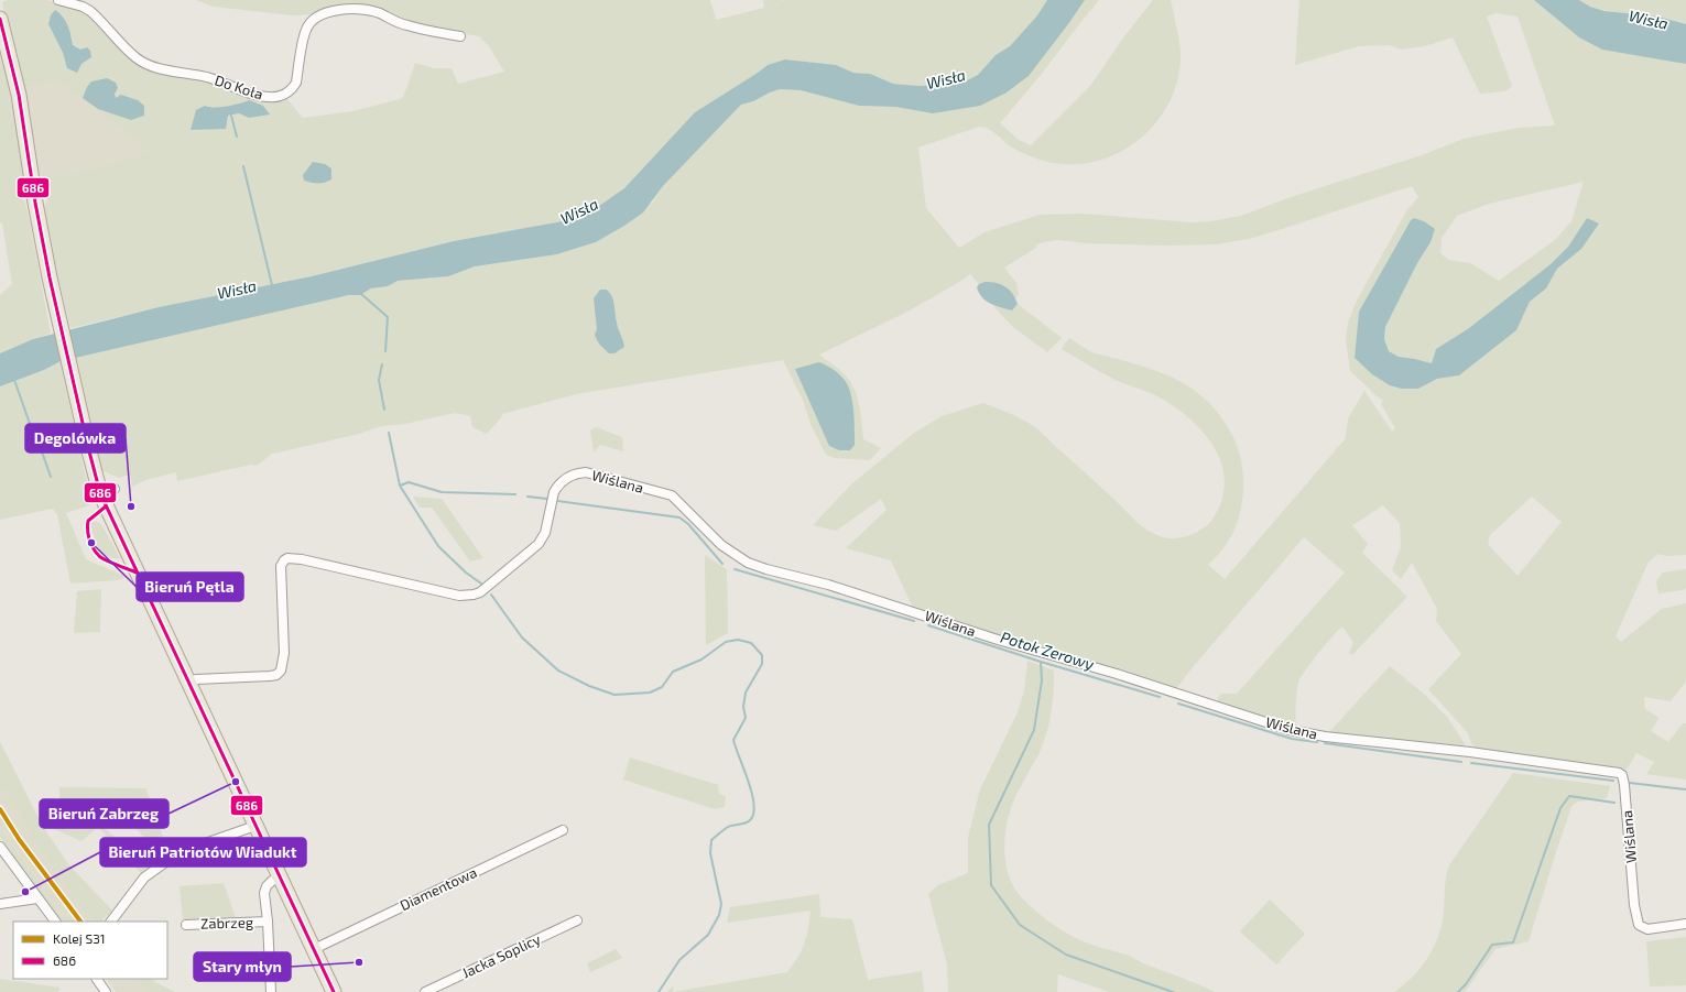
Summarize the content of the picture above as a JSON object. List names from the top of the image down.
{
  "streets": {
    "street": [
      "Do Koła",
      "Wiślana",
      "Diamentowa",
      "Zabrzeg",
      "Jacka Soplicy"
    ]
  },
  "water": ["Wisła", "Potok Zerowy"],
  "places": [
    "Degolówka",
    "Bieruń Pętla",
    "Bieruń Zabrzeg",
    "Bieruń Patriotów Wiadukt",
    "Stary młyn"
  ],
  "lines": ["transit line 686", "rail line S31"],
  "legend": ["Kolej S31", "686"]
}
